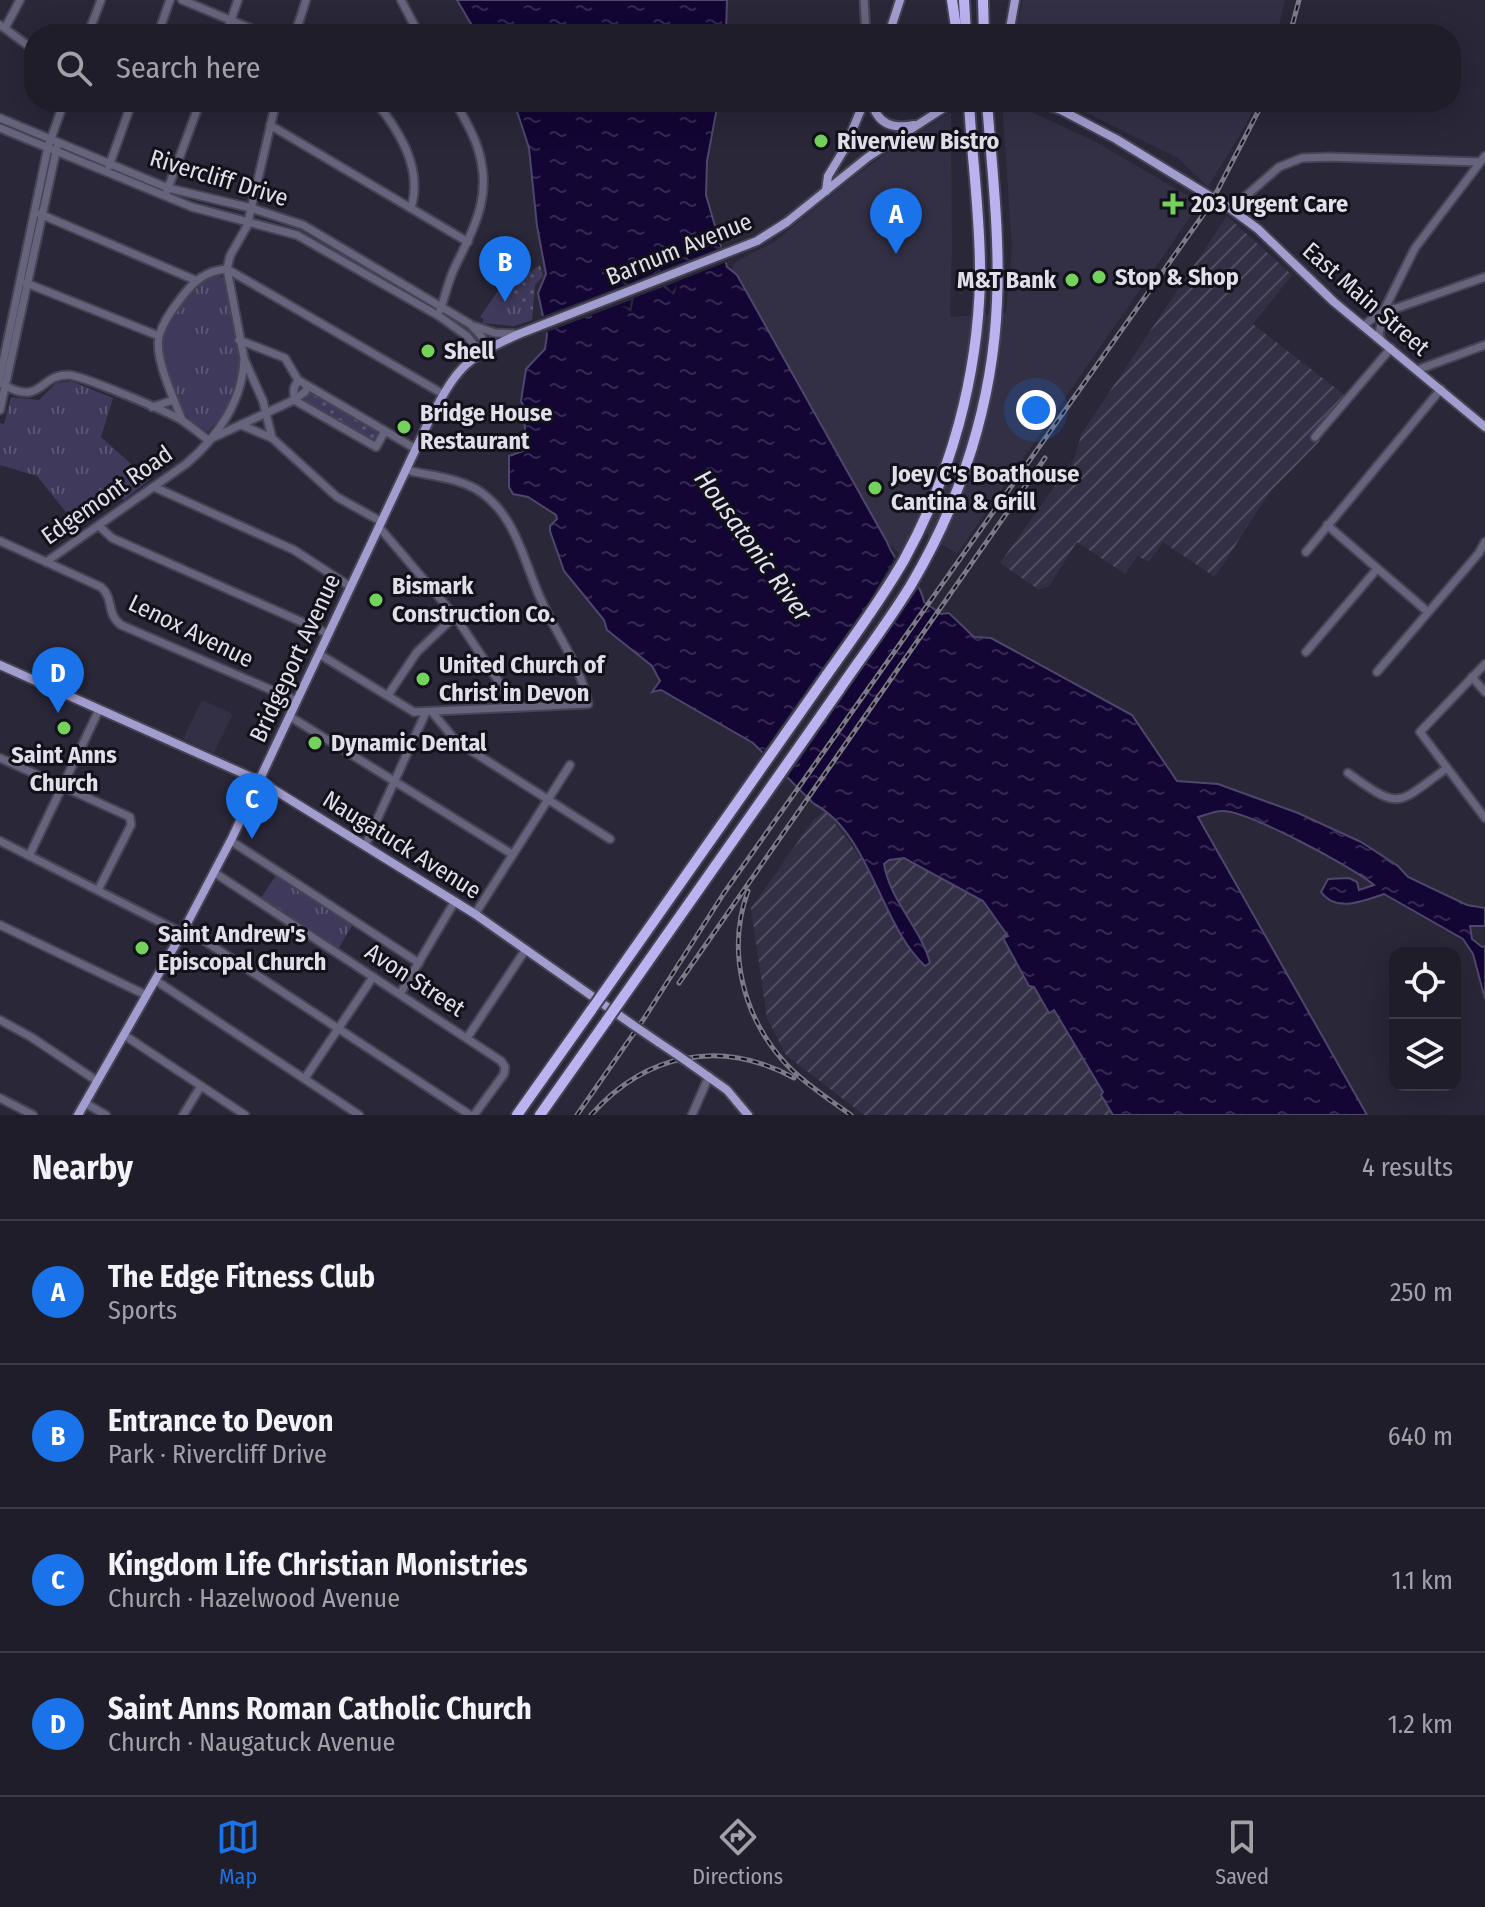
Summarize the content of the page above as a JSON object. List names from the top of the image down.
{
  "streets": {
    "main road": [
      "Barnum Avenue",
      "East Main Street",
      "Bridgeport Avenue",
      "Naugatuck Avenue"
    ],
    "street": [
      "Rivercliff Drive",
      "Edgemont Road",
      "Lenox Avenue",
      "Avon Street"
    ]
  },
  "crossings": [
    ["Rivercliff Drive", "Barnum Avenue"],
    ["Rivercliff Drive", "Bridgeport Avenue"],
    ["Barnum Avenue", "Bridgeport Avenue"],
    ["Edgemont Road", "Lenox Avenue"],
    ["Lenox Avenue", "Bridgeport Avenue"],
    ["Bridgeport Avenue", "Naugatuck Avenue"],
    ["Bridgeport Avenue", "Avon Street"]
  ],
  "water": ["Housatonic River"],
  "places": {
    "other": [
      "Riverview Bistro",
      "Stop & Shop",
      "M&T Bank",
      "Shell",
      "Bridge House Restaurant",
      "Joey C's Boathouse Cantina & Grill",
      "Bismark Construction Co.",
      "United Church of Christ in Devon",
      "Saint Anns Church",
      "Dynamic Dental",
      "Saint Andrew's Episcopal Church"
    ],
    "health": ["203 Urgent Care"]
  },
  "page": {
    "search": "Search here",
    "pins": [
      "A",
      "B",
      "D",
      "C"
    ],
    "heading": ["Nearby", "4 results"],
    "list": [
      {
        "mark": "A",
        "name": "The Edge Fitness Club",
        "note": "Sports",
        "value": "250 m"
      },
      {
        "mark": "B",
        "name": "Entrance to Devon",
        "note": "Park · Rivercliff Drive",
        "value": "640 m"
      },
      {
        "mark": "C",
        "name": "Kingdom Life Christian Monistries",
        "note": "Church · Hazelwood Avenue",
        "value": "1.1 km"
      },
      {
        "mark": "D",
        "name": "Saint Anns Roman Catholic Church",
        "note": "Church · Naugatuck Avenue",
        "value": "1.2 km"
      }
    ],
    "nav": ["Map", "Directions", "Saved"]
  }
}
